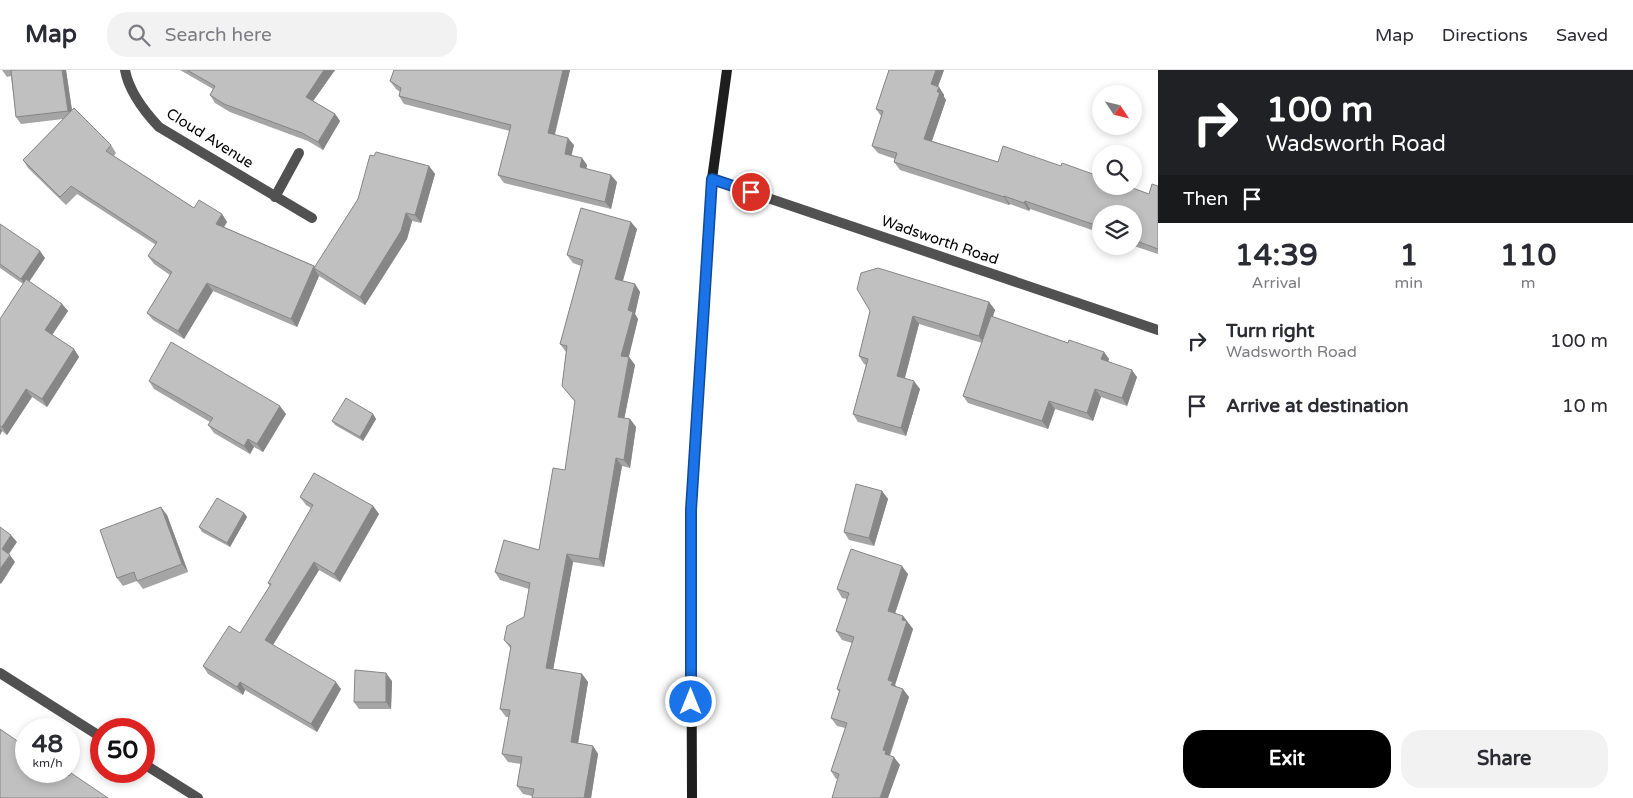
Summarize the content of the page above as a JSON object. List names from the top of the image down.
{
  "streets": {
    "street": ["Cloud Avenue", "Wadsworth Road"]
  },
  "north": "bottom right",
  "page": {
    "header": "Map",
    "search": "Search here",
    "nav": ["Map", "Directions", "Saved"],
    "turn": ["100 m", "Wadsworth Road"],
    "then": "Then",
    "eta": [
      "14:39",
      "Arrival",
      "1",
      "min",
      "110",
      "m"
    ],
    "list": [
      {
        "name": "Turn right",
        "note": "Wadsworth Road",
        "value": "100 m"
      },
      {
        "name": "Arrive at destination",
        "value": "10 m"
      }
    ],
    "speed": "48 km/h",
    "limit": "50",
    "buttons": ["Exit", "Share"]
  }
}
